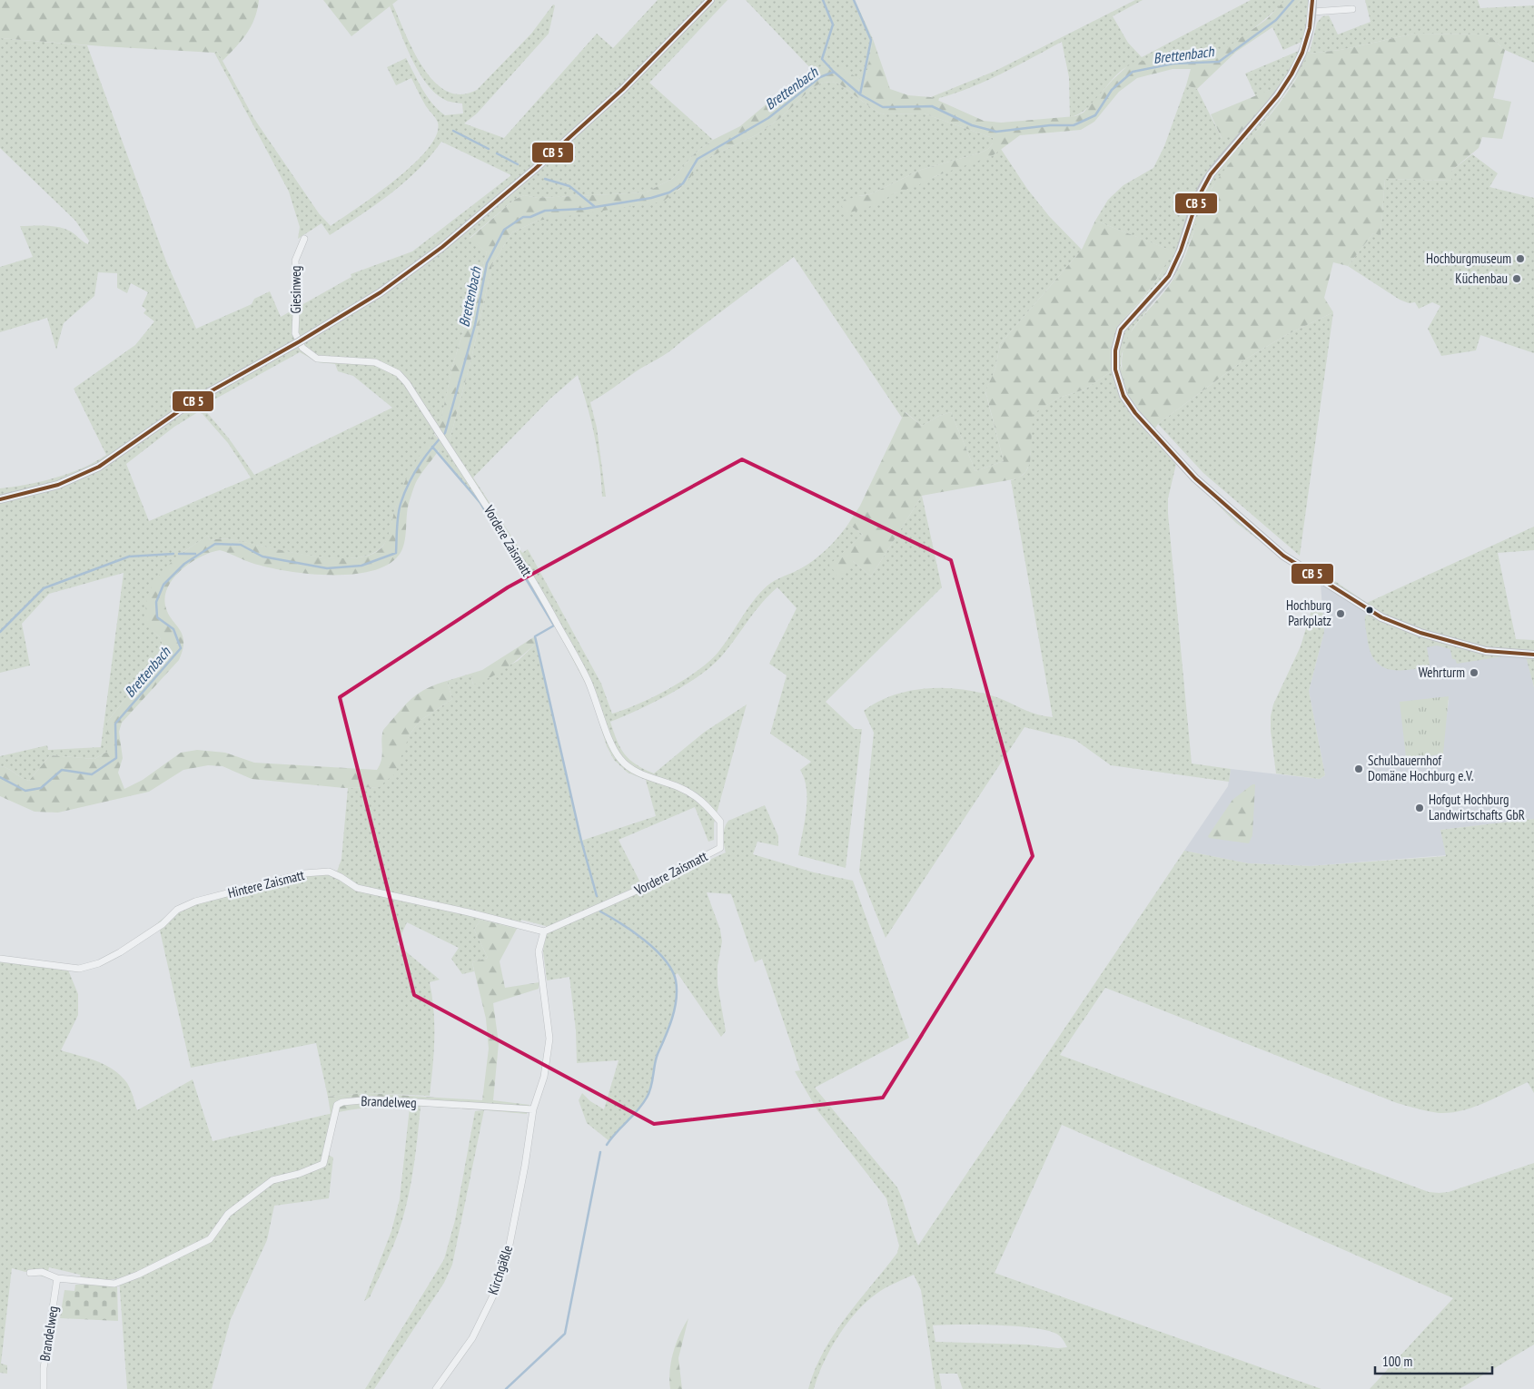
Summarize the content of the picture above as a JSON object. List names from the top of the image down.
{
  "streets": {
    "street": [
      "Giesinweg",
      "Vordere Zaismatt",
      "Hintere Zaismatt",
      "Brandelweg",
      "Kirchgäßle"
    ]
  },
  "crossings": [
    ["Giesinweg", "Vordere Zaismatt"],
    ["Vordere Zaismatt", "Hintere Zaismatt"],
    ["Brandelweg", "Kirchgäßle"]
  ],
  "water": ["Brettenbach"],
  "places": [
    "Hochburgmuseum",
    "Küchenbau",
    "Hochburg Parkplatz",
    "Wehrturm",
    "Schulbauernhof Domäne Hochburg e.V.",
    "Hofgut Hochburg Landwirtschafts GbR"
  ],
  "scale_bar": "100 m"
}
